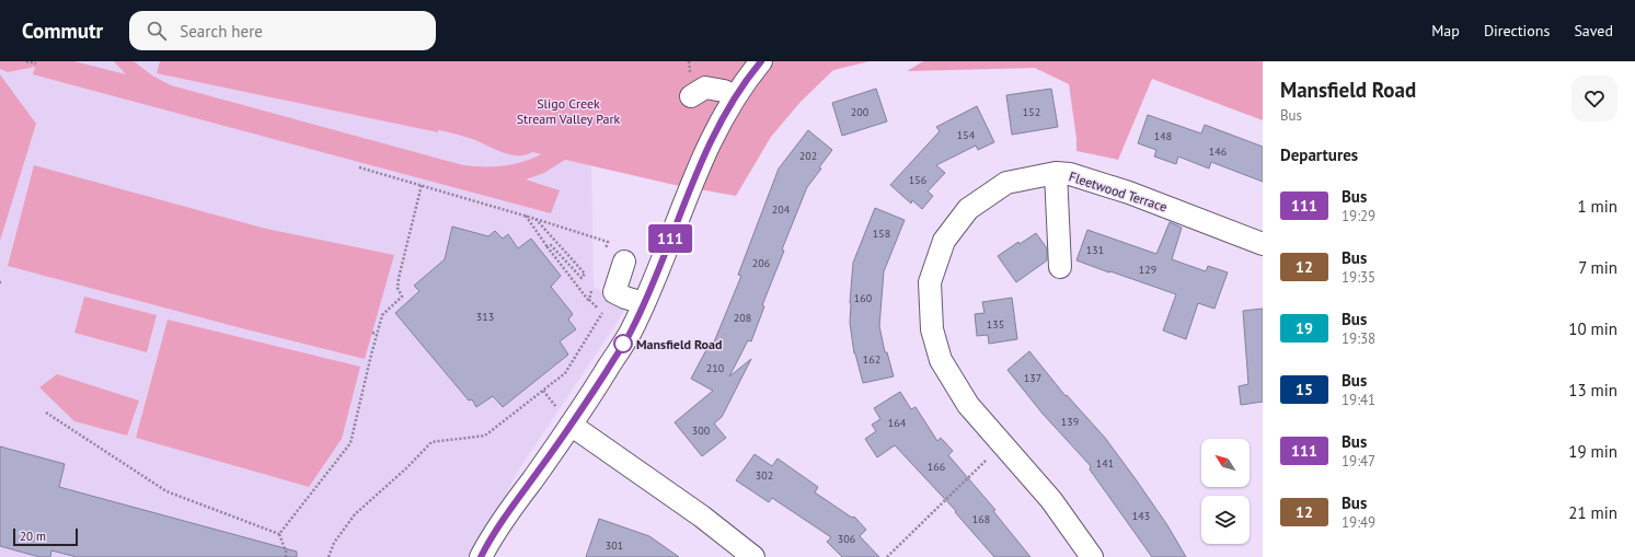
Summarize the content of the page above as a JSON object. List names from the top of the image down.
{
  "streets": {
    "street": ["Fleetwood Terrace"]
  },
  "parks": ["Sligo Creek Stream Valley Park"],
  "places": ["Mansfield Road"],
  "lines": ["bus line 111"],
  "house_numbers": [
    "200",
    "152",
    "154",
    "148",
    "146",
    "202",
    "156",
    "204",
    "158",
    "131",
    "206",
    "129",
    "160",
    "313",
    "208",
    "135",
    "162",
    "210",
    "137",
    "139",
    "164",
    "300",
    "141",
    "166",
    "302",
    "143",
    "168",
    "306",
    "301"
  ],
  "scale_bar": "20 m",
  "north": "top left",
  "page": {
    "header": "Commutr",
    "search": "Search here",
    "nav": ["Map", "Directions", "Saved"],
    "on_map": "111",
    "heading": [
      ["Mansfield Road", "Bus"],
      "Departures"
    ],
    "list": [
      {
        "mark": "111",
        "name": "Bus",
        "note": "19:29",
        "value": "1 min"
      },
      {
        "mark": "12",
        "name": "Bus",
        "note": "19:35",
        "value": "7 min"
      },
      {
        "mark": "19",
        "name": "Bus",
        "note": "19:38",
        "value": "10 min"
      },
      {
        "mark": "15",
        "name": "Bus",
        "note": "19:41",
        "value": "13 min"
      },
      {
        "mark": "111",
        "name": "Bus",
        "note": "19:47",
        "value": "19 min"
      },
      {
        "mark": "12",
        "name": "Bus",
        "note": "19:49",
        "value": "21 min"
      }
    ],
    "scale": "20 m"
  }
}
